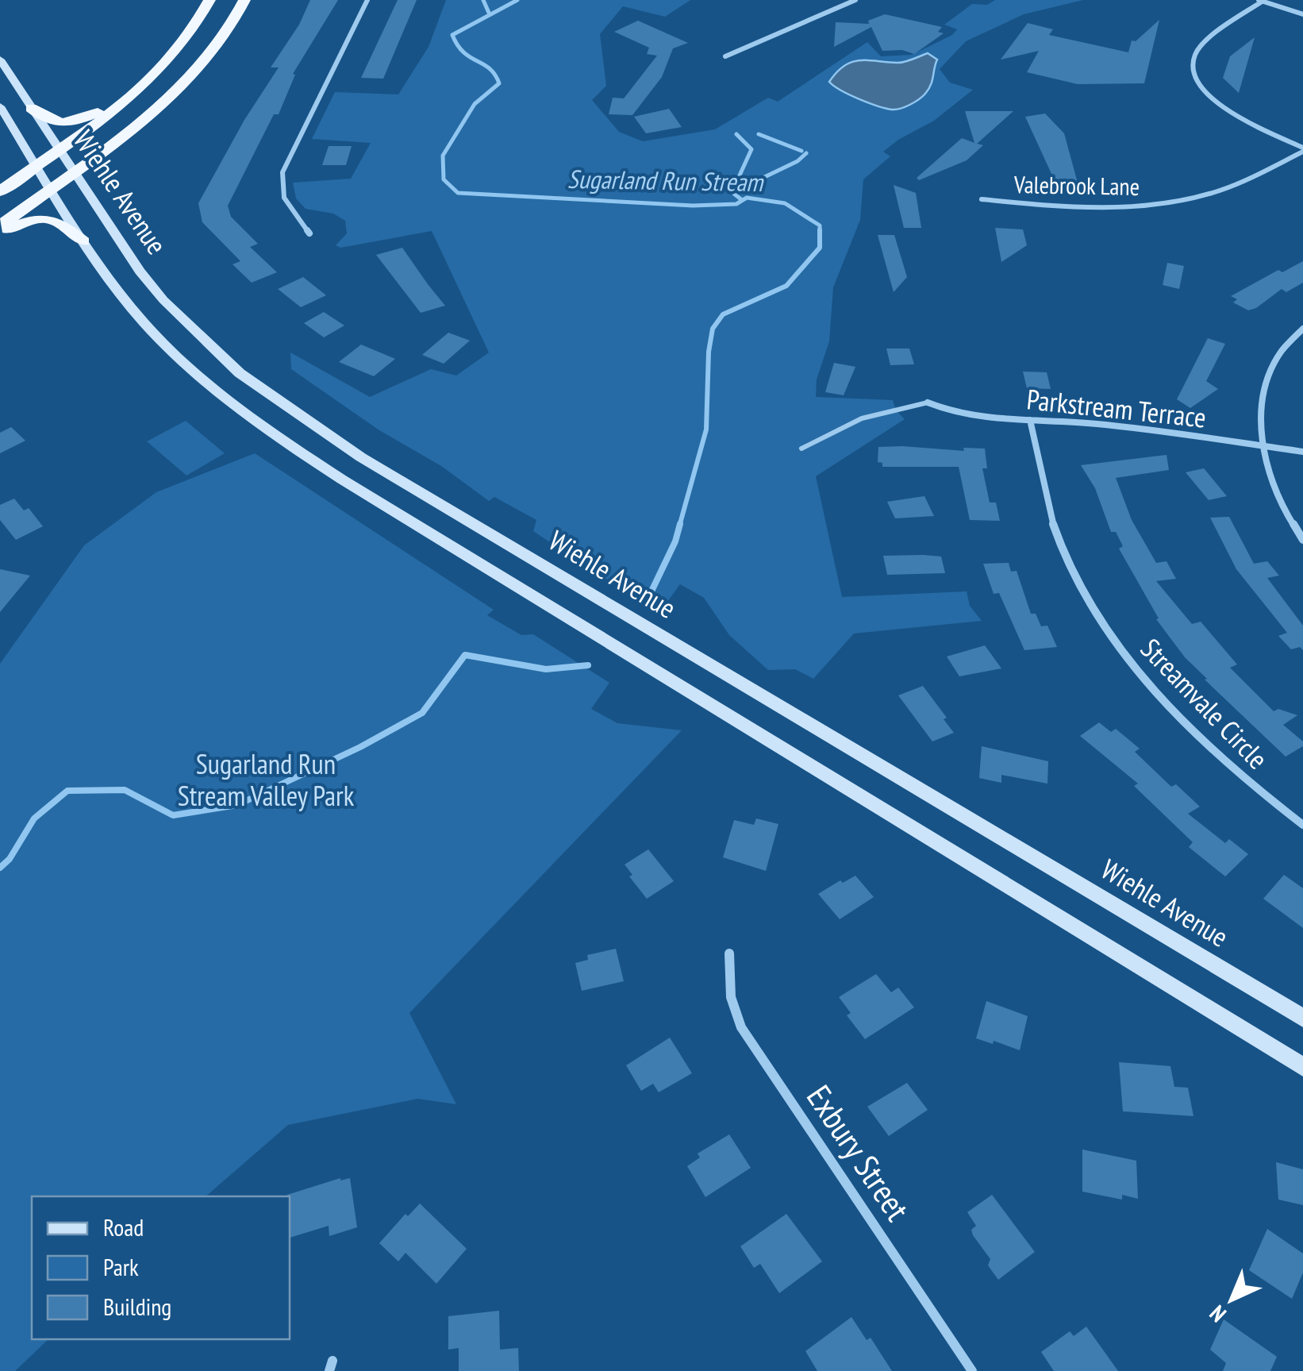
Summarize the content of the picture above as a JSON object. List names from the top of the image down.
{
  "streets": {
    "main road": ["Wiehle Avenue"],
    "street": [
      "Valebrook Lane",
      "Parkstream Terrace",
      "Streamvale Circle",
      "Exbury Street"
    ]
  },
  "crossings": [
    ["Parkstream Terrace", "Streamvale Circle"]
  ],
  "water": ["Sugarland Run Stream"],
  "parks": ["Sugarland Run Stream Valley Park"],
  "legend": ["Road", "Park", "Building"],
  "north": "bottom left"
}
